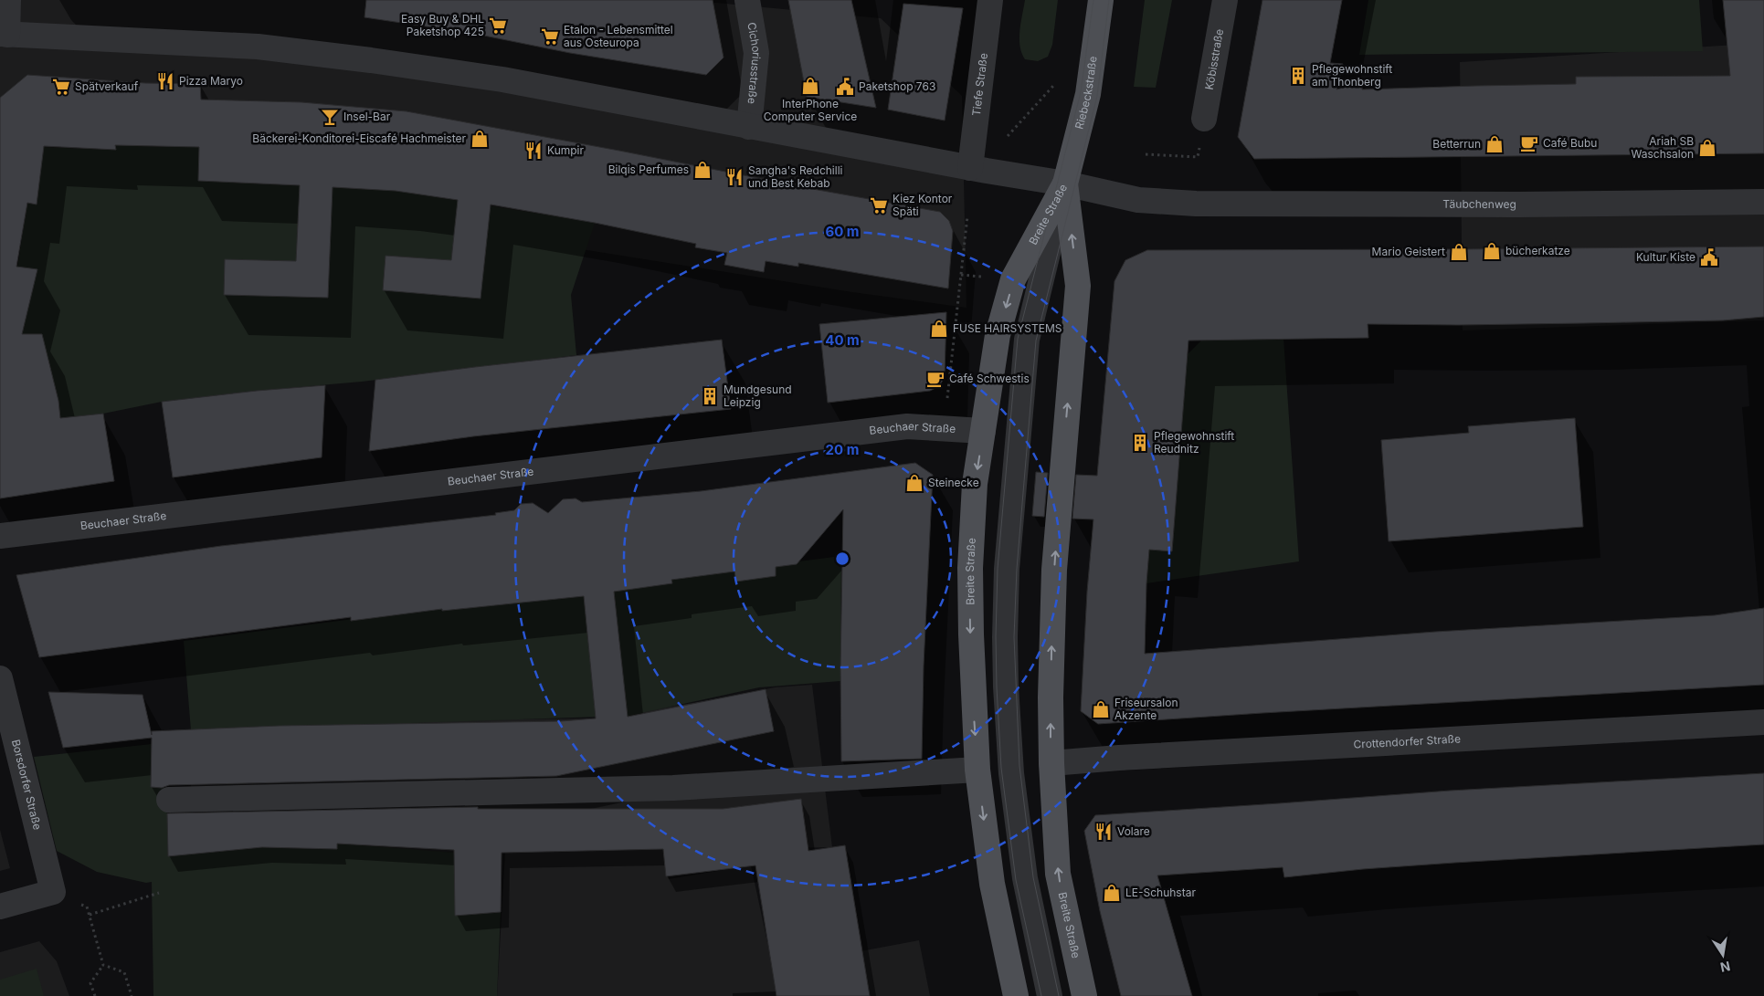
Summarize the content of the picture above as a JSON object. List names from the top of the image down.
{
  "streets": {
    "main road": ["Riebeckstraße", "Breite Straße"],
    "street": [
      "Köbisstraße",
      "Cichoriusstraße",
      "Tiefe Straße",
      "Täubchenweg",
      "Beuchaer Straße",
      "Crottendorfer Straße",
      "Borsdorfer Straße"
    ]
  },
  "crossings": [
    ["Cichoriusstraße", "Täubchenweg"],
    ["Tiefe Straße", "Täubchenweg"],
    ["Riebeckstraße", "Täubchenweg"],
    ["Riebeckstraße", "Breite Straße"],
    ["Täubchenweg", "Breite Straße"],
    ["Breite Straße", "Beuchaer Straße"],
    ["Breite Straße", "Crottendorfer Straße"]
  ],
  "places": {
    "supermarket": [
      "Easy Buy & DHL Paketshop 425",
      "Etalon - Lebensmittel aus Osteuropa",
      "Spätverkauf",
      "Kiez Kontor Späti"
    ],
    "building": ["Pflegewohnstift am Thonberg", "Mundgesund Leipzig", "Pflegewohnstift Reudnitz"],
    "restaurant": [
      "Pizza Maryo",
      "Kumpir",
      "Sangha's Redchilli und Best Kebab",
      "Volare"
    ],
    "shop": [
      "InterPhone Computer Service",
      "Bäckerei-Konditorei-Eiscafé Hachmeister",
      "Betterrun",
      "Ariah SB Waschsalon",
      "Bilqis Perfumes",
      "bücherkatze",
      "Mario Geistert",
      "FUSE HAIRSYSTEMS",
      "Steinecke",
      "Friseursalon Akzente",
      "LE-Schuhstar"
    ],
    "public building": ["Paketshop 763", "Kultur Kiste"],
    "bar": ["Insel-Bar"],
    "cafe": ["Café Bubu", "Café Schwestis"]
  },
  "north": "bottom",
  "rings": ["60 m", "40 m", "20 m"]
}
